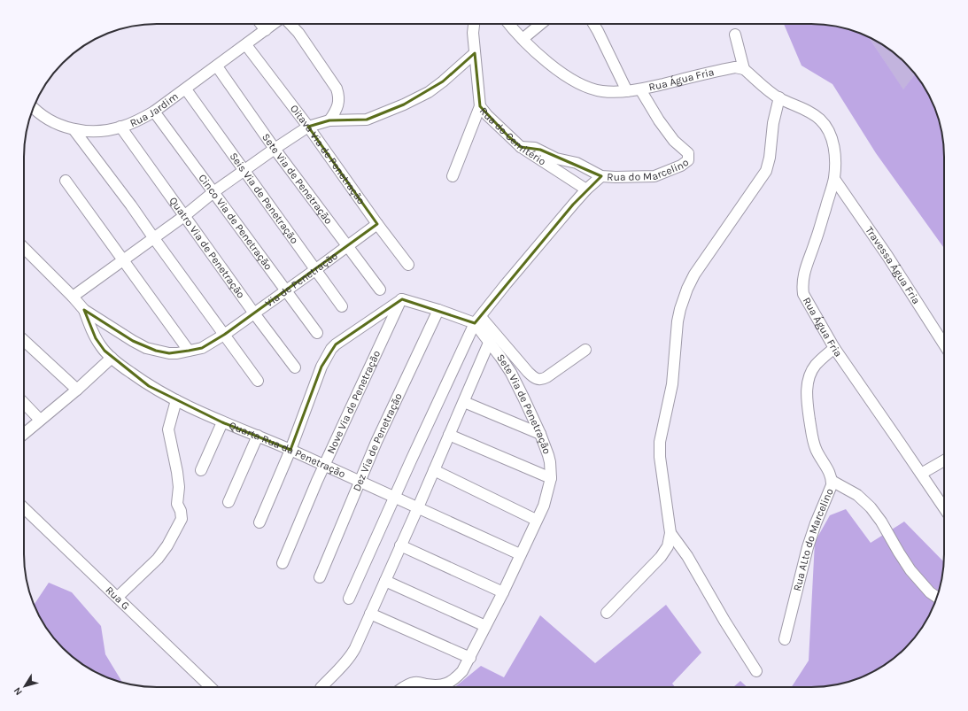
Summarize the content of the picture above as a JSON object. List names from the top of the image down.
{
  "streets": {
    "street": [
      "Rua Água Fria",
      "Rua Jardim",
      "Rua do Cemitério",
      "Oitava Via de Penetração",
      "Rua do Marcelino",
      "Sete Via de Penetração",
      "Seis Via de Penetração",
      "Cinco Via de Penetração",
      "Quatro Via de Penetração",
      "Travessa Água Fria",
      "Via de Penetração",
      "Nove Via de Penetração",
      "Dez Via de Penetração",
      "Quarta Rua da Penetração",
      "Rua ALto do Marcelino",
      "Rua G"
    ]
  },
  "crossings": [
    ["Rua Água Fria", "Rua do Marcelino"],
    ["Rua Água Fria", "Travessa Água Fria"],
    ["Rua Água Fria", "Rua ALto do Marcelino"],
    ["Rua Jardim", "Oitava Via de Penetração"],
    ["Rua Jardim", "Sete Via de Penetração"],
    ["Rua Jardim", "Seis Via de Penetração"],
    ["Rua Jardim", "Cinco Via de Penetração"],
    ["Rua Jardim", "Quatro Via de Penetração"],
    ["Rua do Cemitério", "Rua do Marcelino"],
    ["Oitava Via de Penetração", "Via de Penetração"],
    ["Sete Via de Penetração", "Via de Penetração"],
    ["Sete Via de Penetração", "Quarta Rua da Penetração"],
    ["Seis Via de Penetração", "Via de Penetração"],
    ["Cinco Via de Penetração", "Via de Penetração"],
    ["Quatro Via de Penetração", "Via de Penetração"],
    ["Via de Penetração", "Quarta Rua da Penetração"],
    ["Nove Via de Penetração", "Quarta Rua da Penetração"],
    ["Dez Via de Penetração", "Quarta Rua da Penetração"]
  ],
  "north": "bottom left"
}
